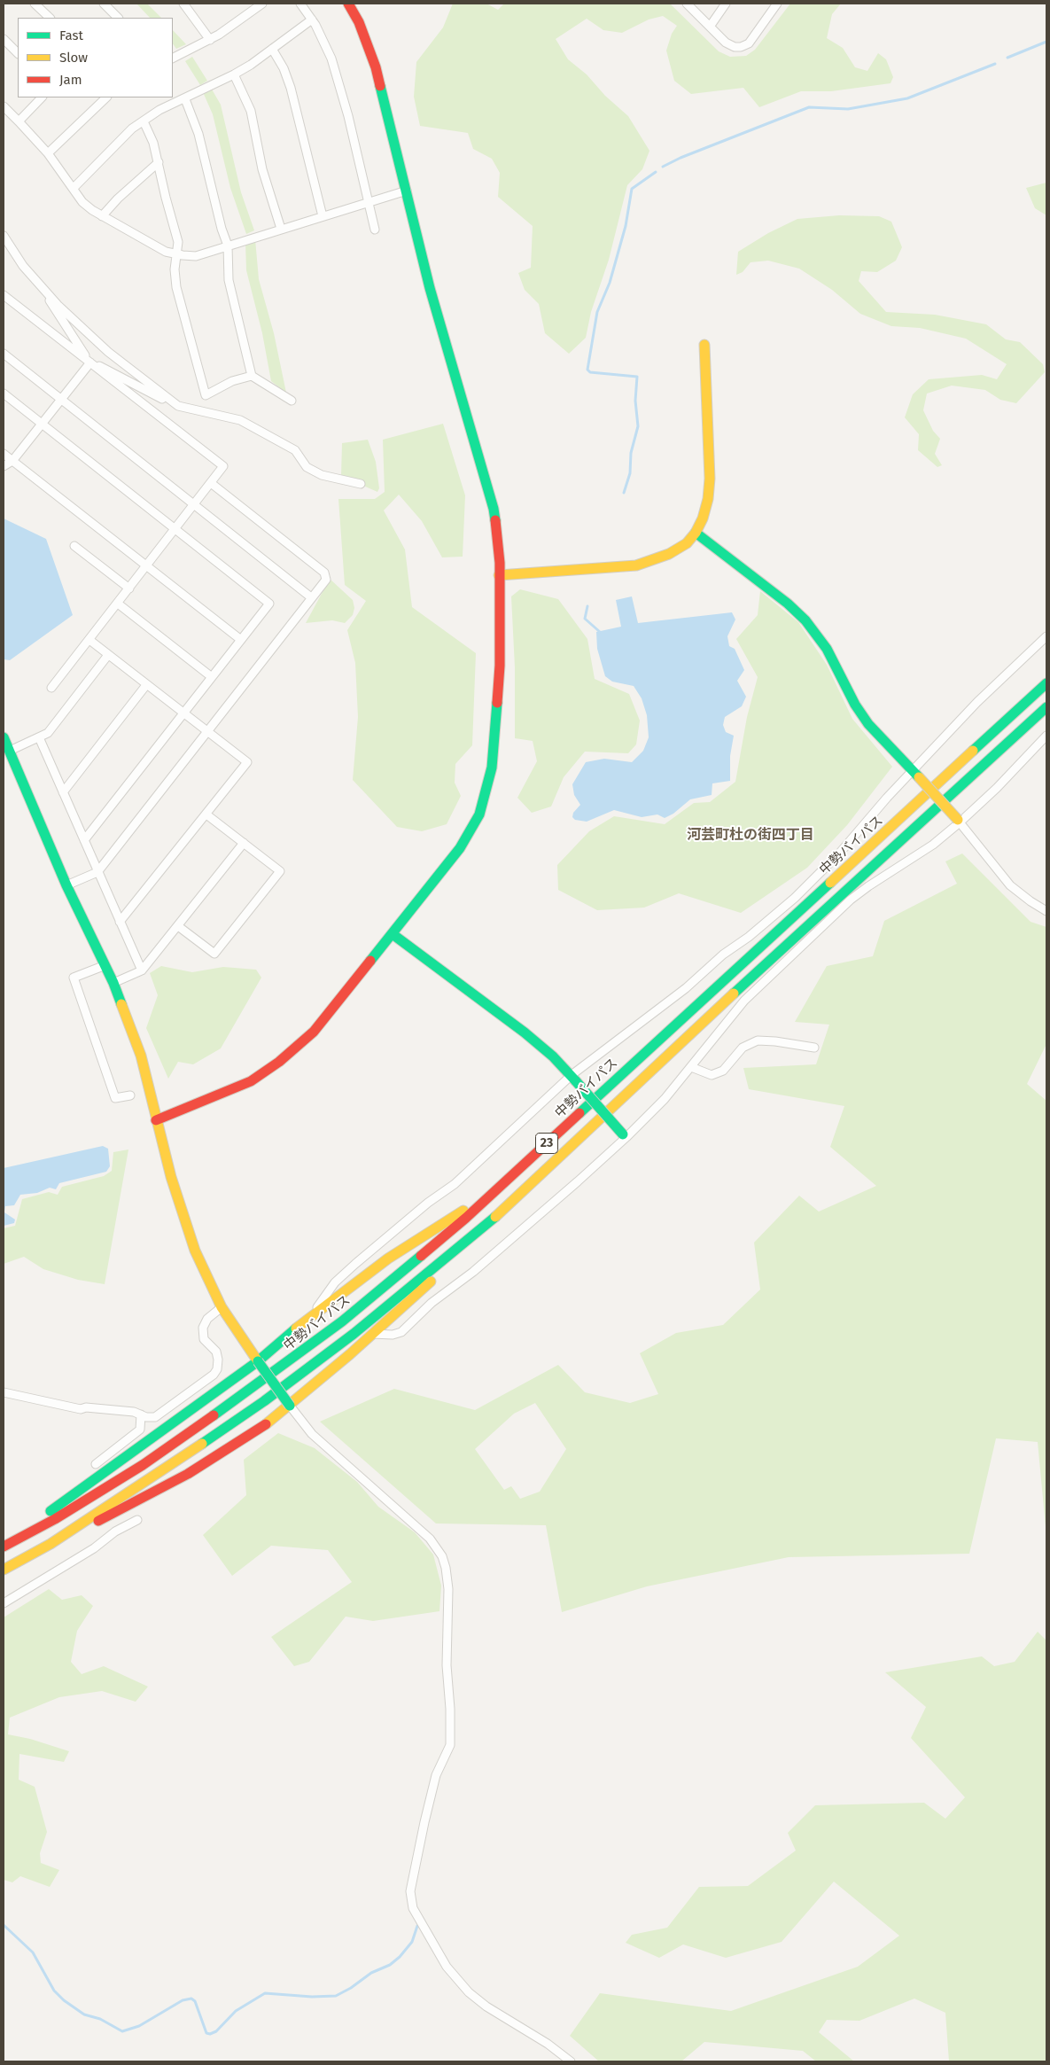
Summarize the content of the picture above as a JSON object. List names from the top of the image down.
{
  "streets": {
    "main road": ["中勢バイパス", "23"]
  },
  "districts": ["河芸町杜の街四丁目"],
  "legend": ["Fast", "Slow", "Jam"]
}
